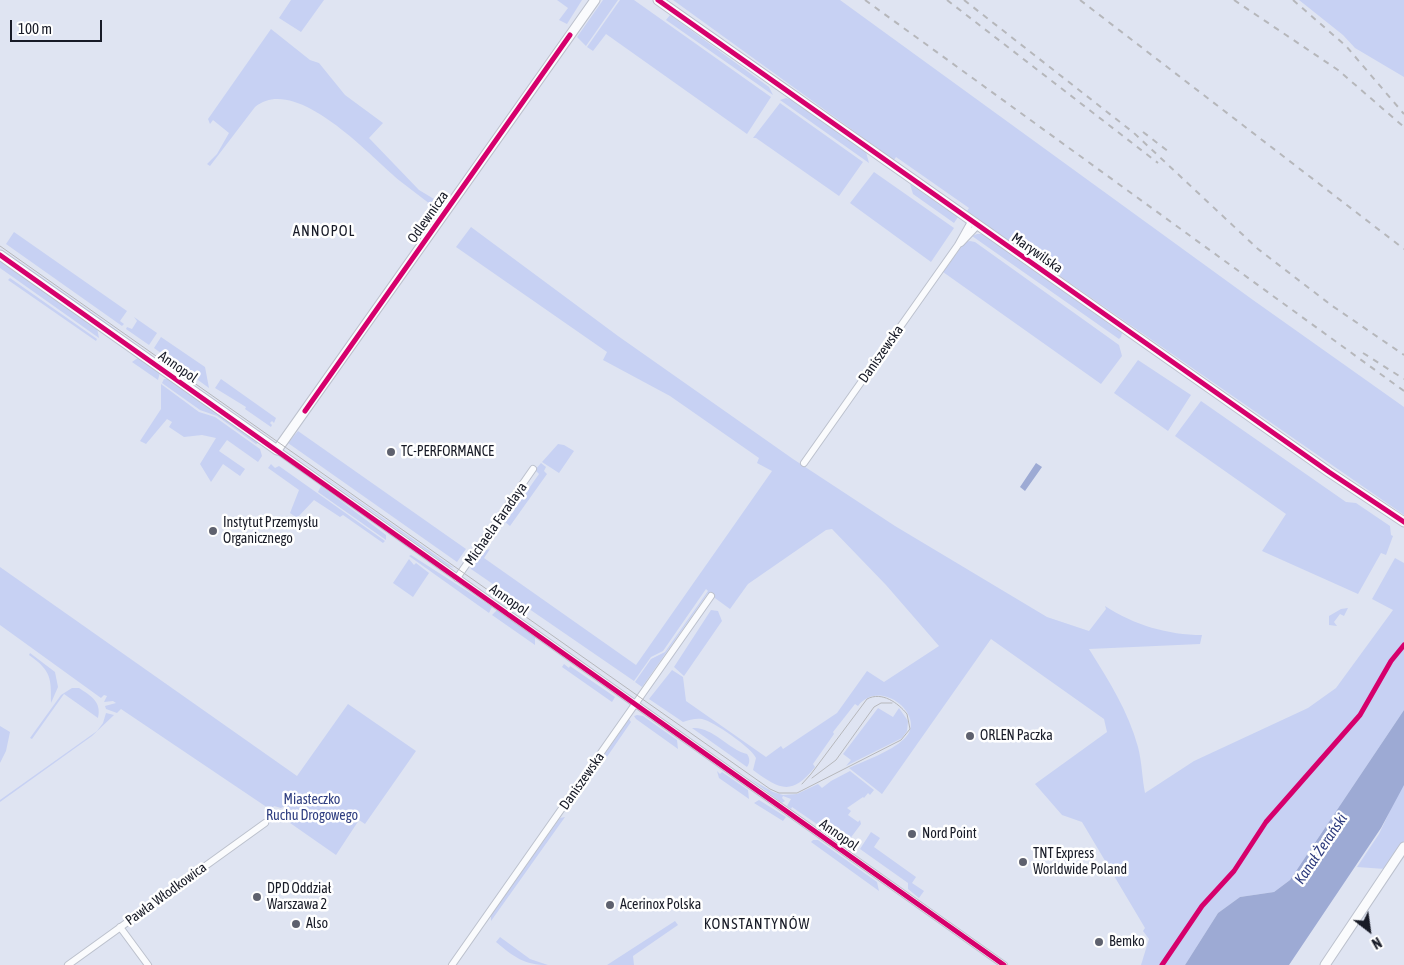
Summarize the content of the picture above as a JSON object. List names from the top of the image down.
{
  "streets": {
    "main road": ["Odlewnicza", "Marywilska", "Annopol"],
    "street": ["Daniszewska", "Michaela Faradaya", "Pawła Włodkowica"]
  },
  "crossings": [
    ["Odlewnicza", "Annopol"],
    ["Marywilska", "Daniszewska"],
    ["Daniszewska", "Annopol"],
    ["Annopol", "Michaela Faradaya"]
  ],
  "districts": ["ANNOPOL", "KONSTANTYNÓW"],
  "water": ["Kanał Żerański"],
  "parks": ["Miasteczko Ruchu Drogowego"],
  "places": [
    "TC-PERFORMANCE",
    "Instytut Przemysłu Organicznego",
    "ORLEN Paczka",
    "Nord Point",
    "TNT Express Worldwide Poland",
    "DPD Oddział Warszawa 2",
    "Acerinox Polska",
    "Also",
    "Bemko"
  ],
  "scale_bar": "100 m",
  "north": "bottom right"
}
